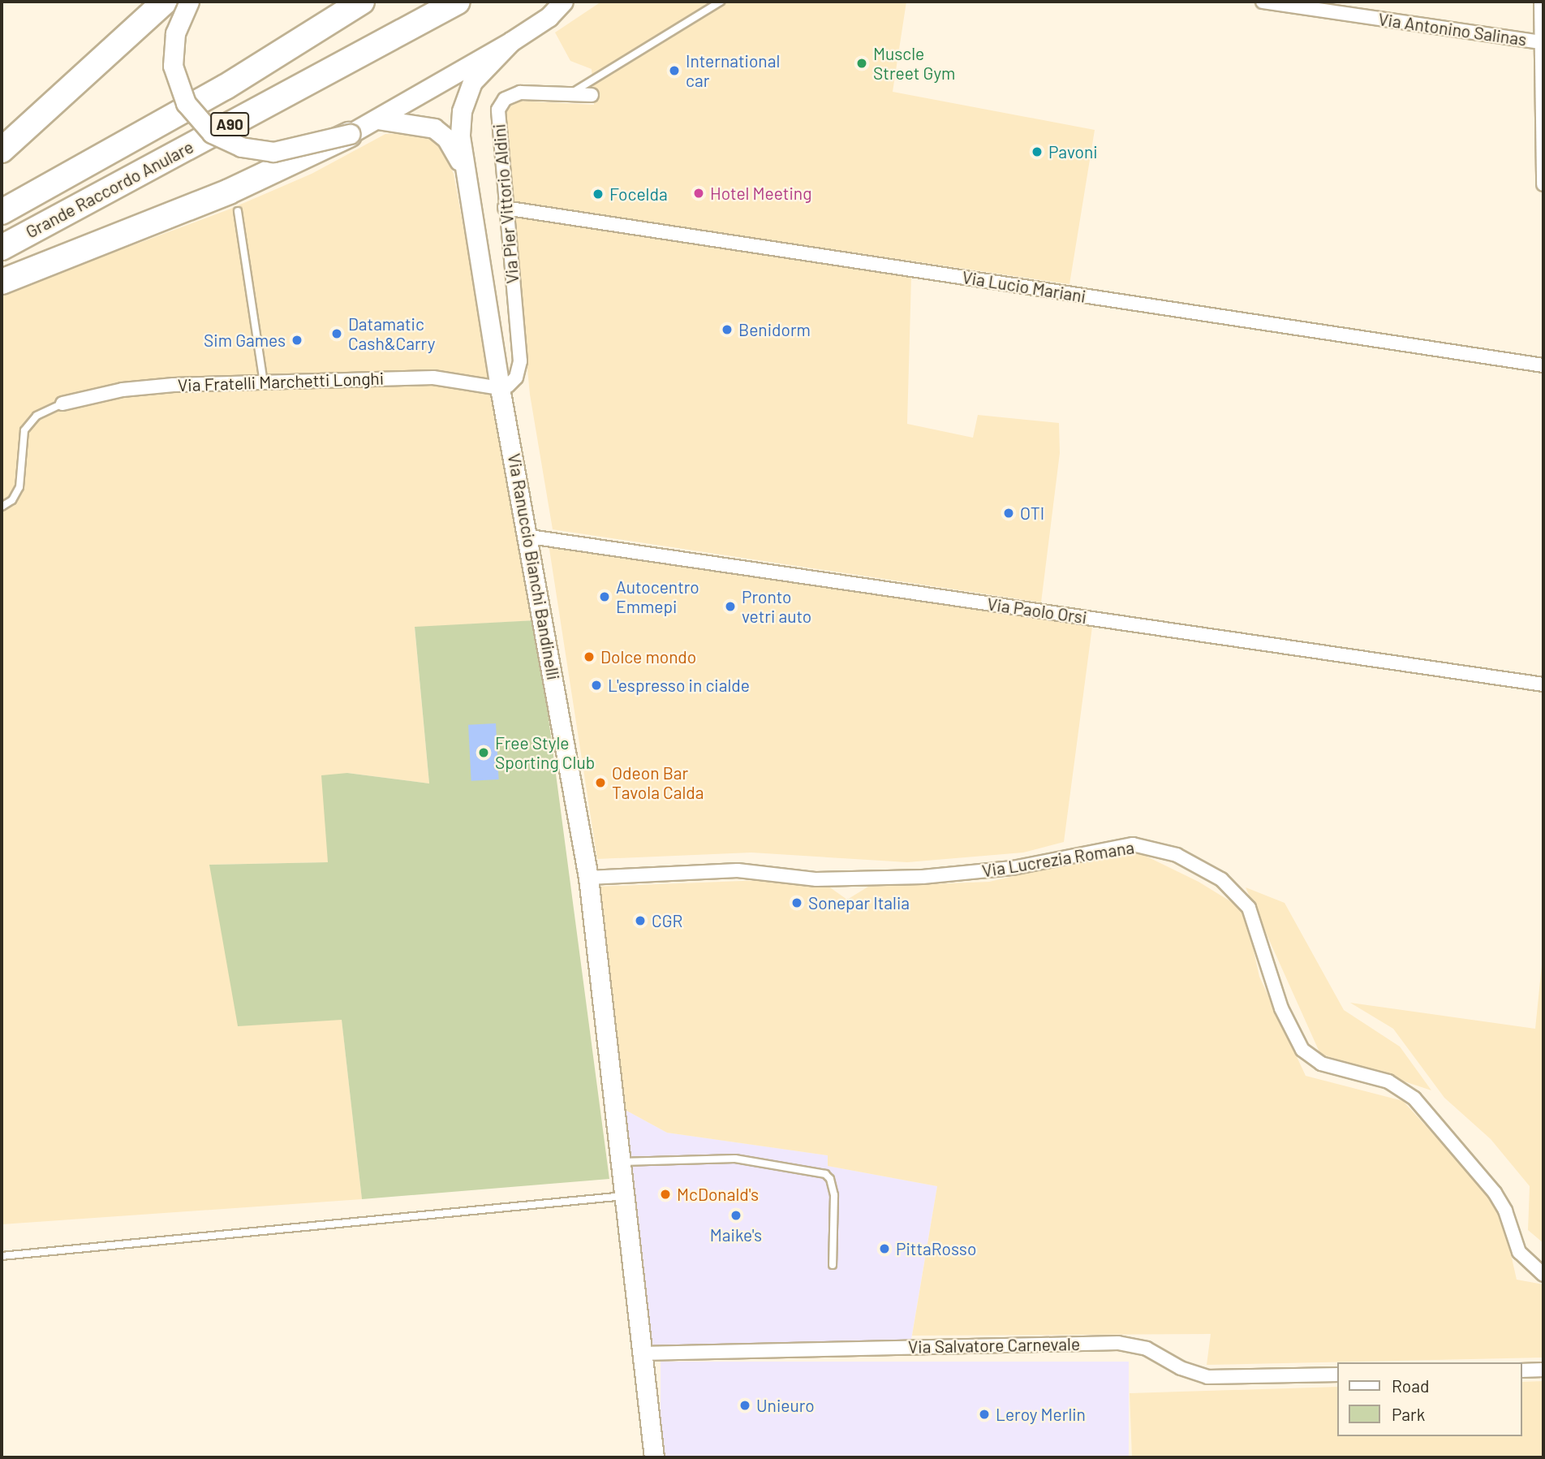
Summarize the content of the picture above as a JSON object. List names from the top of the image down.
{
  "streets": {
    "highway": ["A90", "Grande Raccordo Anulare"],
    "street": [
      "Via Antonino Salinas",
      "Via Pier Vittorio Aldini",
      "Via Lucio Mariani",
      "Via Fratelli Marchetti Longhi",
      "Via Ranuccio Bianchi Bandinelli",
      "Via Paolo Orsi",
      "Via Lucrezia Romana",
      "Via Salvatore Carnevale"
    ]
  },
  "crossings": [
    ["Via Pier Vittorio Aldini", "Via Lucio Mariani"],
    ["Via Pier Vittorio Aldini", "Via Fratelli Marchetti Longhi"],
    ["Via Pier Vittorio Aldini", "Via Ranuccio Bianchi Bandinelli"],
    ["Via Fratelli Marchetti Longhi", "Via Ranuccio Bianchi Bandinelli"],
    ["Via Ranuccio Bianchi Bandinelli", "Via Paolo Orsi"],
    ["Via Ranuccio Bianchi Bandinelli", "Via Lucrezia Romana"],
    ["Via Ranuccio Bianchi Bandinelli", "Via Salvatore Carnevale"]
  ],
  "places": [
    "Muscle Street Gym",
    "International car",
    "Pavoni",
    "Hotel Meeting",
    "Focelda",
    "Benidorm",
    "Datamatic Cash&Carry",
    "Sim Games",
    "OTI",
    "Autocentro Emmepi",
    "Pronto vetri auto",
    "Dolce mondo",
    "L'espresso in cialde",
    "Free Style Sporting Club",
    "Odeon Bar Tavola Calda",
    "Sonepar Italia",
    "CGR",
    "McDonald's",
    "Maike's",
    "PittaRosso",
    "Unieuro",
    "Leroy Merlin"
  ],
  "legend": ["Road", "Park"]
}
